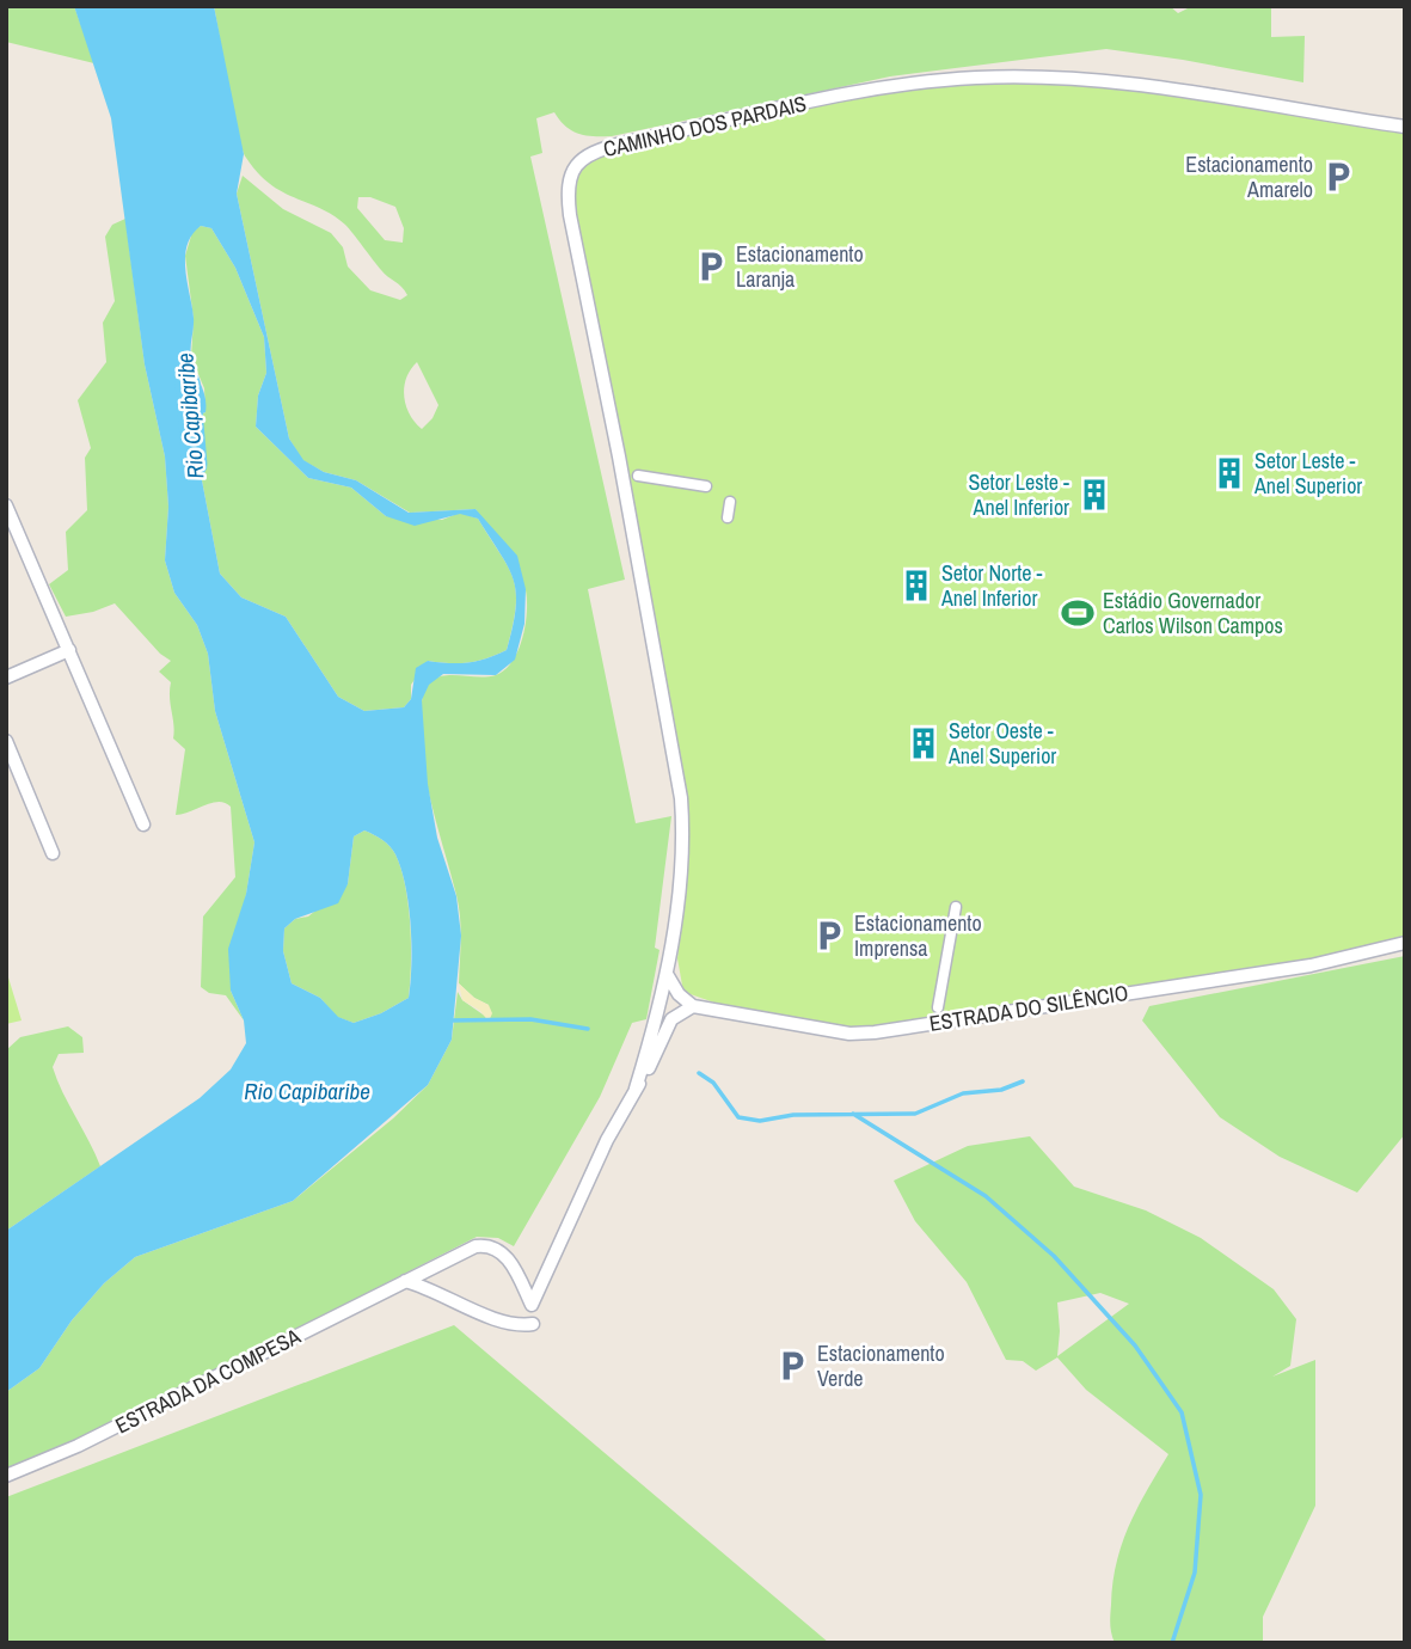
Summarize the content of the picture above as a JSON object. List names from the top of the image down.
{
  "streets": {
    "street": ["CAMINHO DOS PARDAIS", "ESTRADA DO SILÊNCIO", "ESTRADA DA COMPESA"]
  },
  "water": ["Rio Capibaribe"],
  "places": {
    "parking": [
      "Estacionamento Amarelo",
      "Estacionamento Laranja",
      "Estacionamento Imprensa",
      "Estacionamento Verde"
    ],
    "building": [
      "Setor Leste - Anel Superior",
      "Setor Leste - Anel Inferior",
      "Setor Norte - Anel Inferior",
      "Setor Oeste - Anel Superior"
    ],
    "sports": ["Estádio Governador Carlos Wilson Campos"]
  }
}
